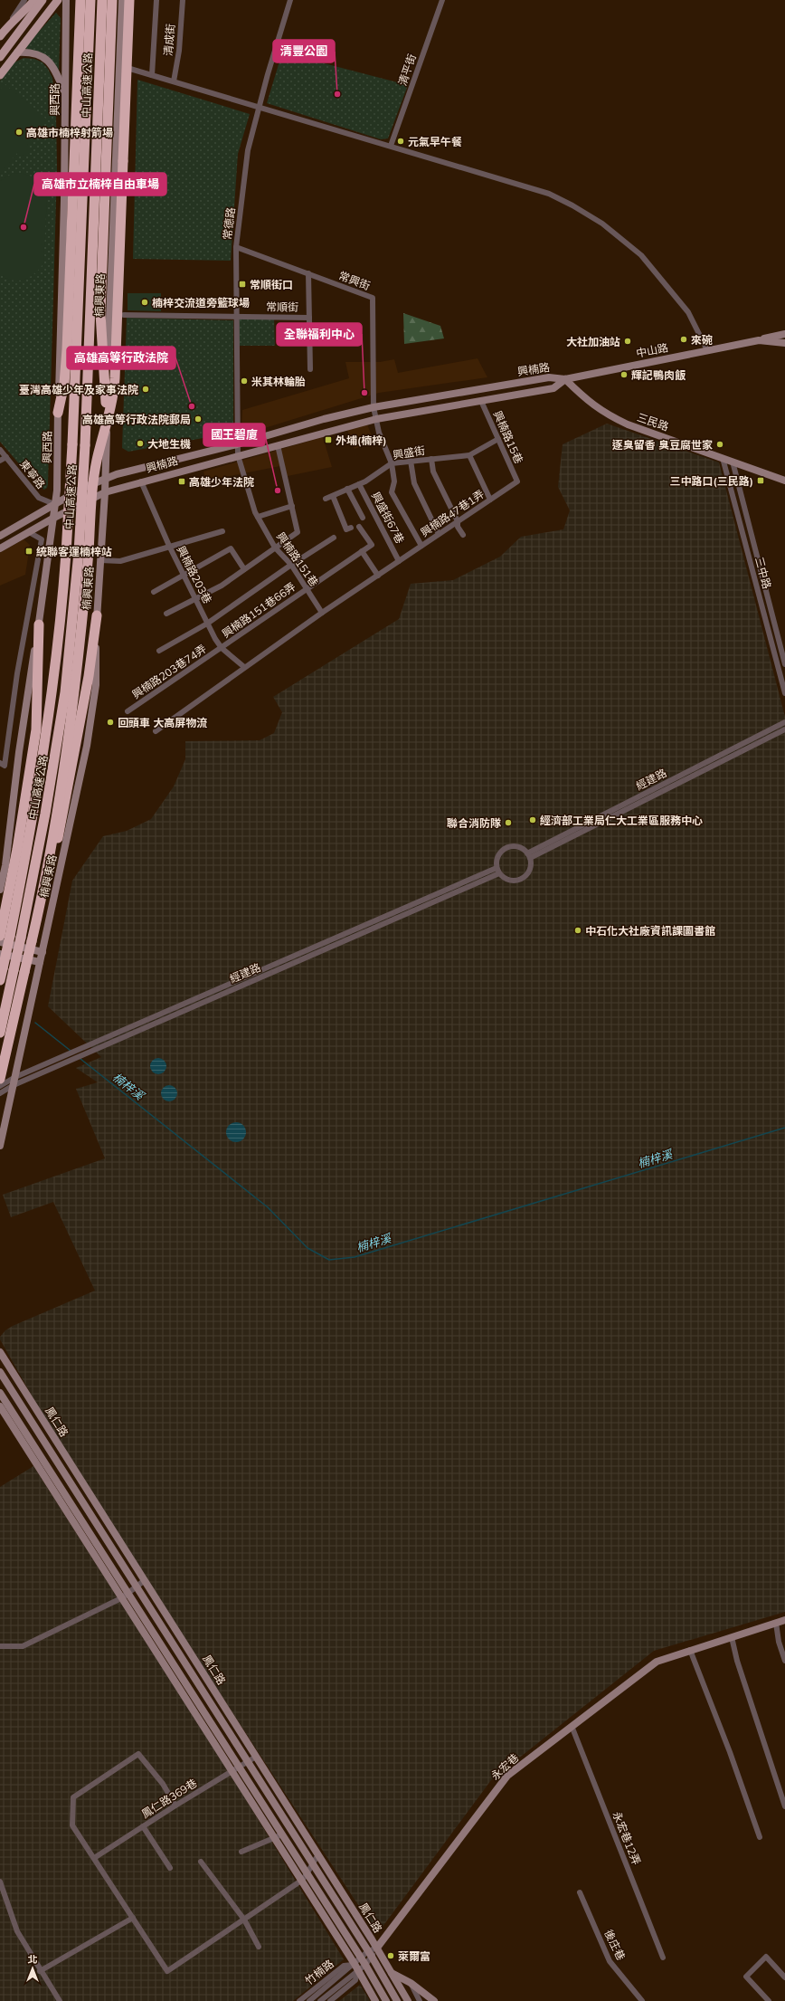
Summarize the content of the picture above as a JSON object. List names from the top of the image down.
{
  "streets": {
    "highway": ["中山高速公路"],
    "street": [
      "清成街",
      "清平街",
      "興西路",
      "常德路",
      "常興街",
      "楠興東路",
      "常順街",
      "中山路",
      "興楠路",
      "三民路",
      "興楠路15巷",
      "興盛街",
      "東寧路",
      "興楠路47巷1弄",
      "興盛街67巷",
      "興楠路151巷",
      "三中路",
      "興楠路203巷",
      "興楠路151巷66弄",
      "興楠路203巷74弄",
      "經建路",
      "鳳仁路",
      "永宏巷",
      "鳳仁路369巷",
      "永宏巷12弄",
      "後庄巷",
      "竹楠路"
    ]
  },
  "crossings": [
    ["興西路", "興楠路"],
    ["興西路", "東寧路"],
    ["常德路", "常興街"],
    ["常德路", "常順街"],
    ["常德路", "興楠路"],
    ["常德路", "興楠路151巷"],
    ["常興街", "興楠路"],
    ["常興街", "興盛街"],
    ["常興街", "興楠路47巷1弄"],
    ["楠興東路", "興楠路"],
    ["楠興東路", "經建路"],
    ["中山路", "興楠路"],
    ["中山路", "三民路"],
    ["興楠路", "三民路"],
    ["興楠路", "興楠路15巷"],
    ["興楠路", "東寧路"],
    ["興楠路", "興楠路151巷"],
    ["興楠路", "興楠路203巷"],
    ["三民路", "三中路"],
    ["興楠路15巷", "興盛街"],
    ["興楠路15巷", "興楠路47巷1弄"],
    ["興盛街", "興盛街67巷"],
    ["興楠路47巷1弄", "興盛街67巷"],
    ["興楠路47巷1弄", "興楠路151巷"],
    ["興楠路47巷1弄", "興楠路203巷"],
    ["興楠路151巷", "興楠路151巷66弄"],
    ["興楠路151巷", "興楠路203巷74弄"],
    ["興楠路203巷", "興楠路151巷66弄"],
    ["興楠路203巷", "興楠路203巷74弄"],
    ["興楠路151巷66弄", "興楠路203巷74弄"],
    ["鳳仁路", "永宏巷"],
    ["鳳仁路", "鳳仁路369巷"],
    ["鳳仁路", "竹楠路"],
    ["永宏巷", "永宏巷12弄"],
    ["永宏巷", "竹楠路"]
  ],
  "water": ["楠梓溪"],
  "places": {
    "other": [
      "清豐公園",
      "高雄市楠梓射箭場",
      "元氣早午餐",
      "高雄市立楠梓自由車場",
      "楠梓交流道旁籃球場",
      "來碗",
      "大社加油站",
      "輝記鴨肉飯",
      "米其林輪胎",
      "臺灣高雄少年及家事法院",
      "全聯福利中心",
      "高雄高等行政法院",
      "高雄高等行政法院郵局",
      "大地生機",
      "逐臭留香 臭豆腐世家",
      "國王碧廈",
      "回頭車 大高屏物流",
      "經濟部工業局仁大工業區服務中心",
      "聯合消防隊",
      "中石化大社廠資訊課圖書館",
      "萊爾富"
    ],
    "transit": [
      "常順街口",
      "外埔(楠梓)",
      "三中路口(三民路)",
      "高雄少年法院",
      "統聯客運楠梓站"
    ]
  },
  "north": "top"
}
